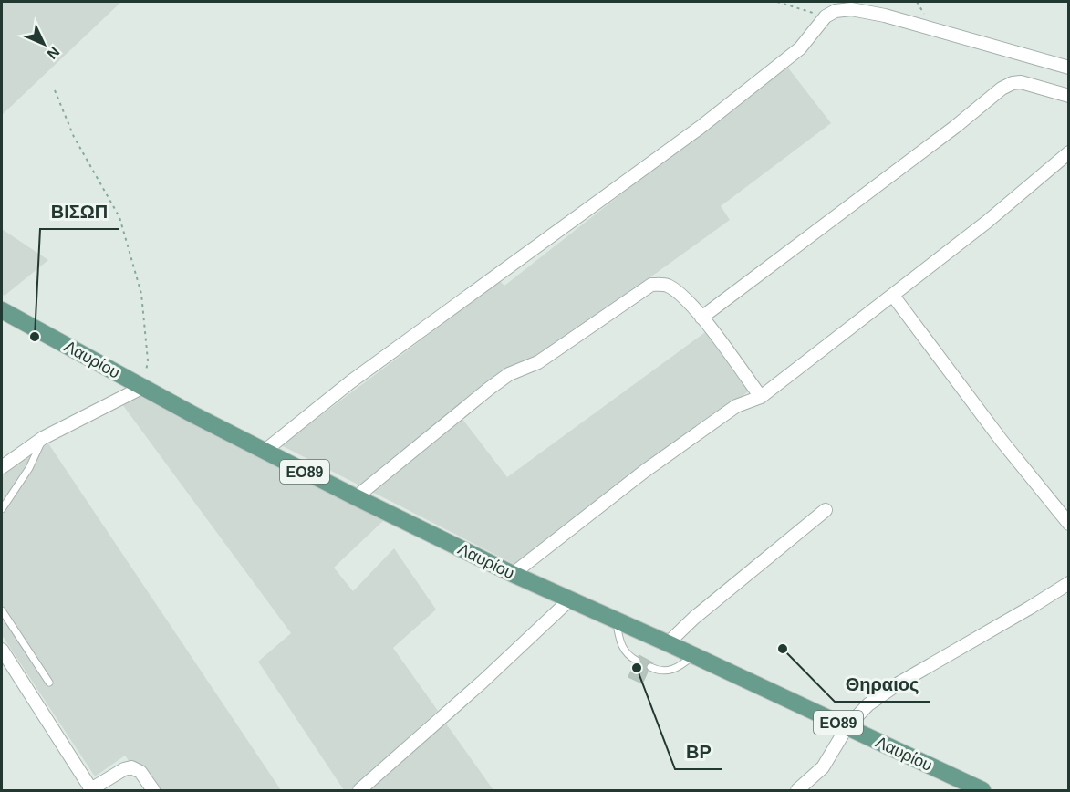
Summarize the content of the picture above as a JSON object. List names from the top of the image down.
{
  "streets": {
    "main road": ["Λαυρίου", "ΕΟ89"]
  },
  "places": ["ΒΙΣΩΠ", "Θηραιος", "BP"],
  "north": "bottom right"
}
